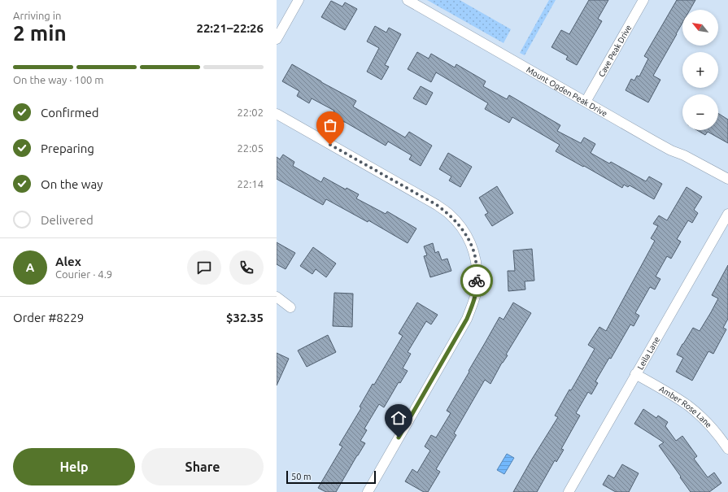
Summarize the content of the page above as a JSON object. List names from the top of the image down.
{
  "streets": {
    "street": [
      "Cave Peak Drive",
      "Mount Ogden Peak Drive",
      "Leila Lane",
      "Amber Rose Lane"
    ]
  },
  "crossings": [
    ["Cave Peak Drive", "Mount Ogden Peak Drive"],
    ["Leila Lane", "Amber Rose Lane"]
  ],
  "scale_bar": "50 m",
  "north": "top left",
  "page": {
    "heading": ["2 min", "Arriving in", "22:21–22:26"],
    "panel": [
      "Alex",
      "Courier · 4.9",
      "Order #8229",
      "$32.35"
    ],
    "map_buttons": ["+", "−"],
    "bar": "On the way · 100 m",
    "list": [
      ["Confirmed", "22:02"],
      ["Preparing", "22:05"],
      ["On the way", "22:14"],
      "Delivered"
    ],
    "round": "A",
    "buttons": ["Help", "Share"],
    "scale": "50 m"
  }
}
